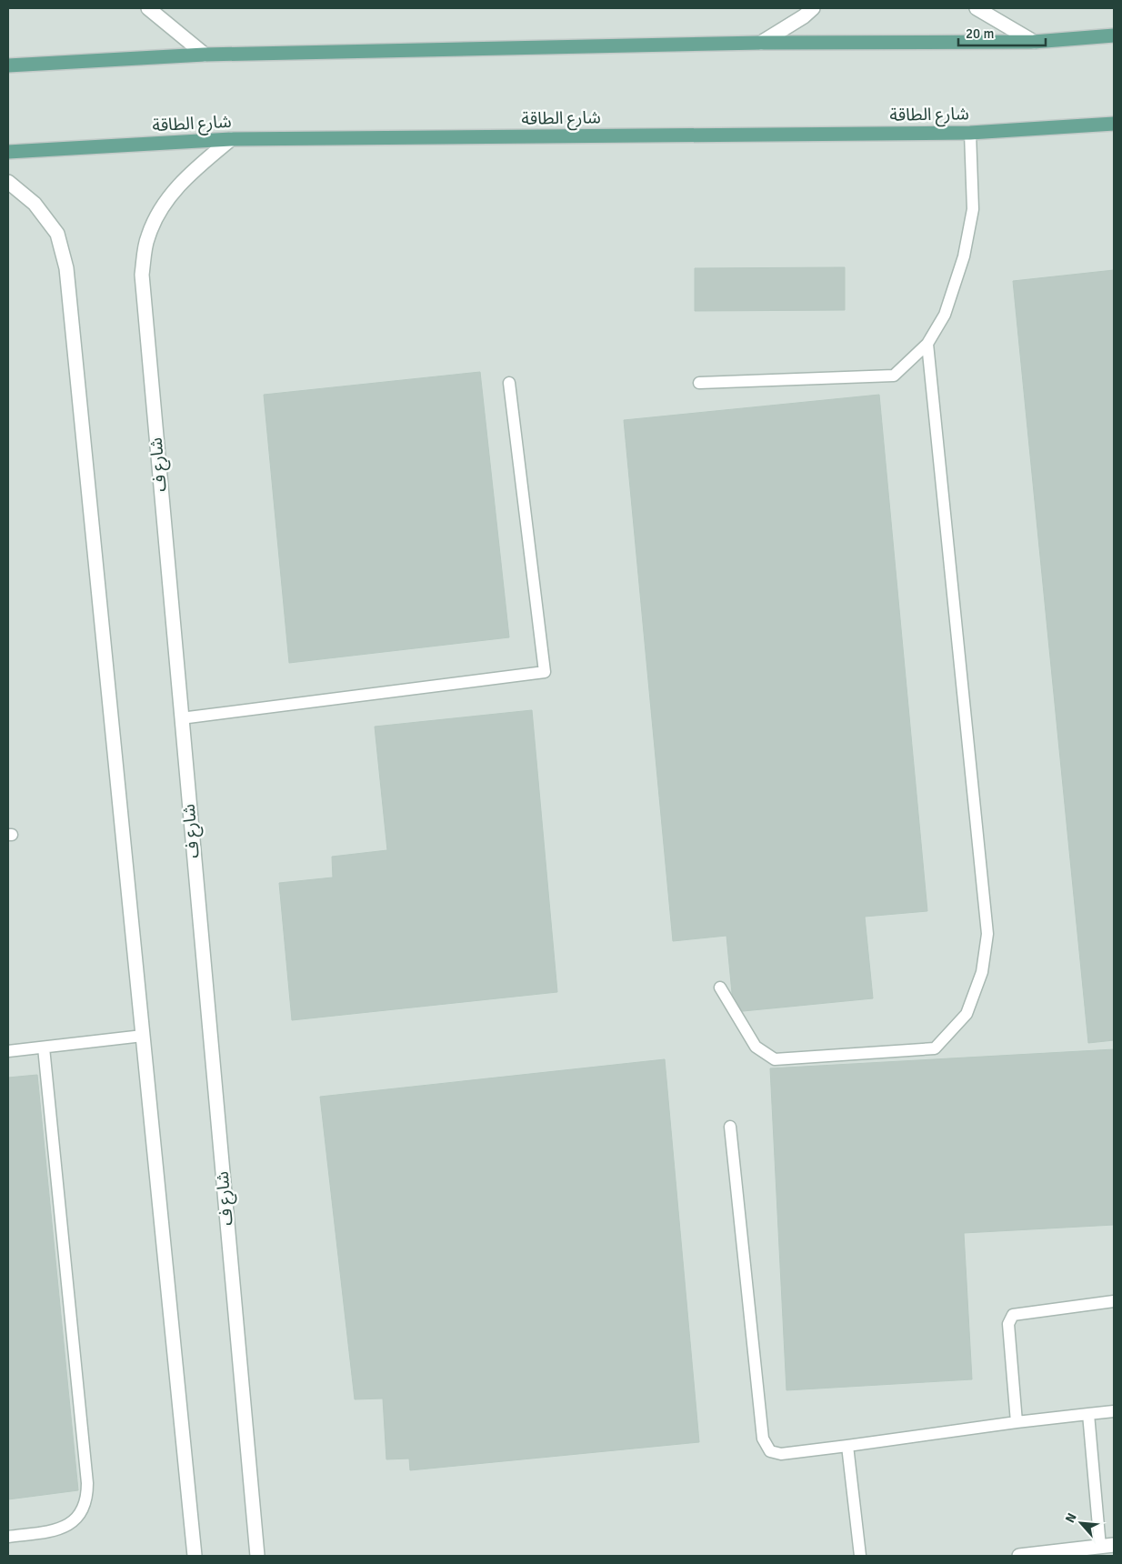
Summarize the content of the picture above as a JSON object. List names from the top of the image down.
{
  "streets": {
    "main road": ["شارع الطاقة"],
    "street": ["شارع ف"]
  },
  "crossings": [
    ["شارع الطاقة", "شارع ف"]
  ],
  "scale_bar": "20 m",
  "north": "top left"
}
